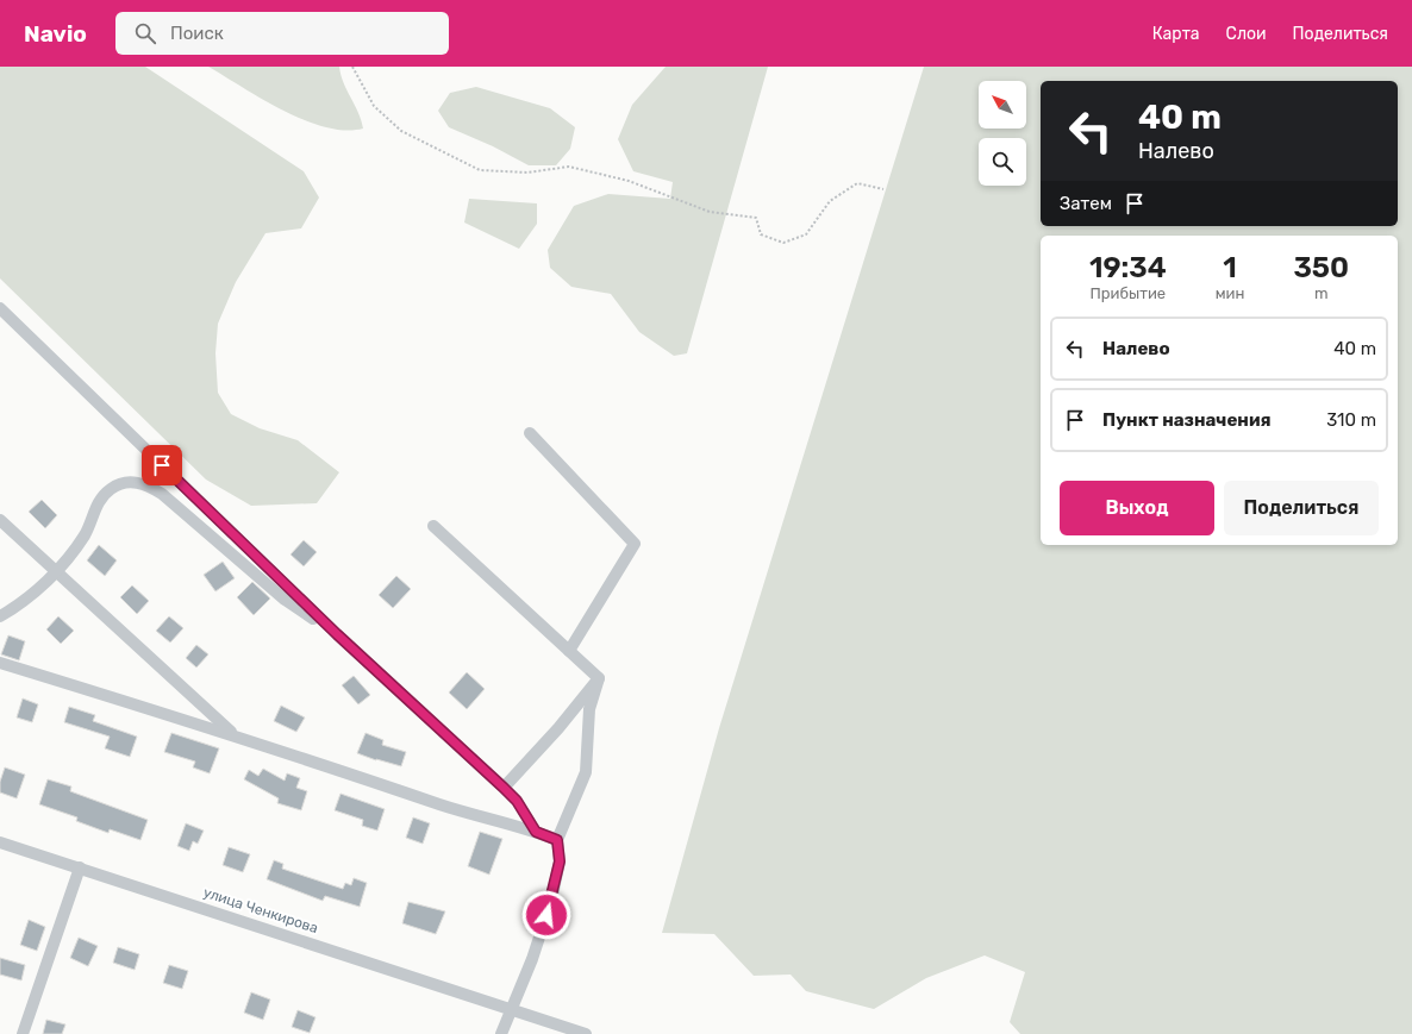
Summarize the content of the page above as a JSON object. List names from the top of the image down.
{
  "streets": {
    "street": ["улица Ченкирова"]
  },
  "north": "top left",
  "page": {
    "header": "Navio",
    "search": "Поиск",
    "nav": ["Карта", "Слои", "Поделиться"],
    "turn": ["40 m", "Налево"],
    "then": "Затем",
    "eta": [
      "19:34",
      "Прибытие",
      "1",
      "мин",
      "350",
      "m"
    ],
    "list": [
      {
        "name": "Налево",
        "value": "40 m"
      },
      {
        "name": "Пункт назначения",
        "value": "310 m"
      }
    ],
    "buttons": ["Выход", "Поделиться"]
  }
}
